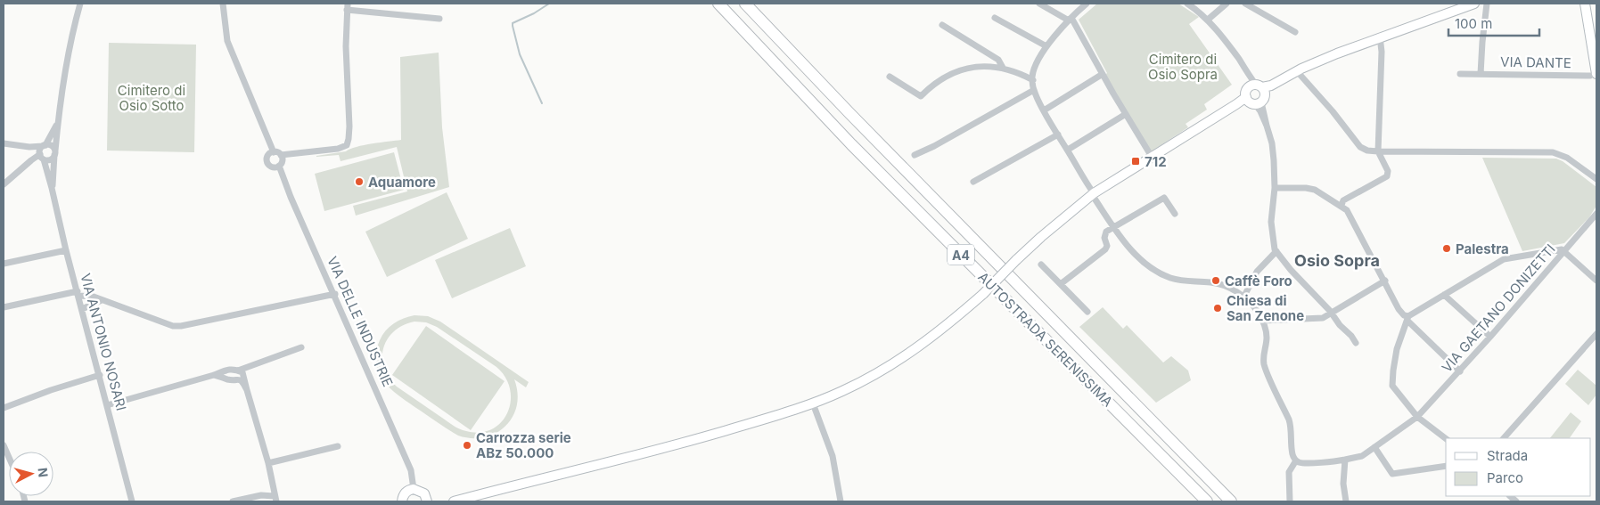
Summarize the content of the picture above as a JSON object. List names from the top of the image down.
{
  "streets": {
    "highway": ["A4", "AUTOSTRADA SERENISSIMA"],
    "street": [
      "VIA DANTE",
      "VIA GAETANO DONIZETTI",
      "VIA DELLE INDUSTRIE",
      "VIA ANTONIO NOSARI"
    ]
  },
  "districts": ["Osio Sopra"],
  "parks": ["Cimitero di Osio Sopra", "Cimitero di Osio Sotto"],
  "places": {
    "transit": ["712"],
    "other": [
      "Aquamore",
      "Palestra",
      "Caffè Foro",
      "Chiesa di San Zenone",
      "Carrozza serie ABz 50.000"
    ]
  },
  "legend": ["Strada", "Parco"],
  "scale_bar": "100 m",
  "north": "right"
}
